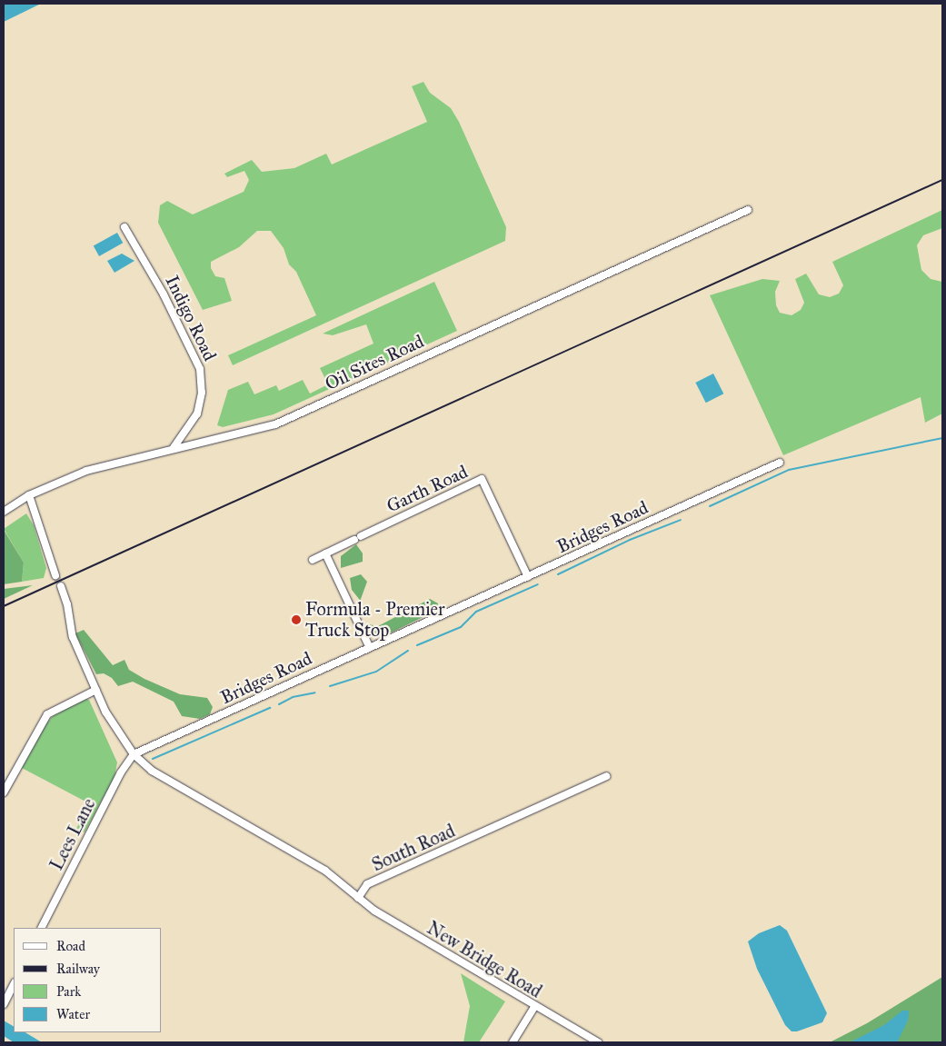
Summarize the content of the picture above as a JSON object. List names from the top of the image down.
{
  "streets": {
    "street": [
      "Indigo Road",
      "Oil Sites Road",
      "Garth Road",
      "Bridges Road",
      "Lees Lane",
      "South Road",
      "New Bridge Road"
    ]
  },
  "crossings": [
    ["Indigo Road", "Oil Sites Road"],
    ["Garth Road", "Bridges Road"],
    ["Bridges Road", "Lees Lane"],
    ["South Road", "New Bridge Road"]
  ],
  "places": ["Formula - Premier Truck Stop"],
  "legend": [
    "Road",
    "Railway",
    "Park",
    "Water"
  ]
}
